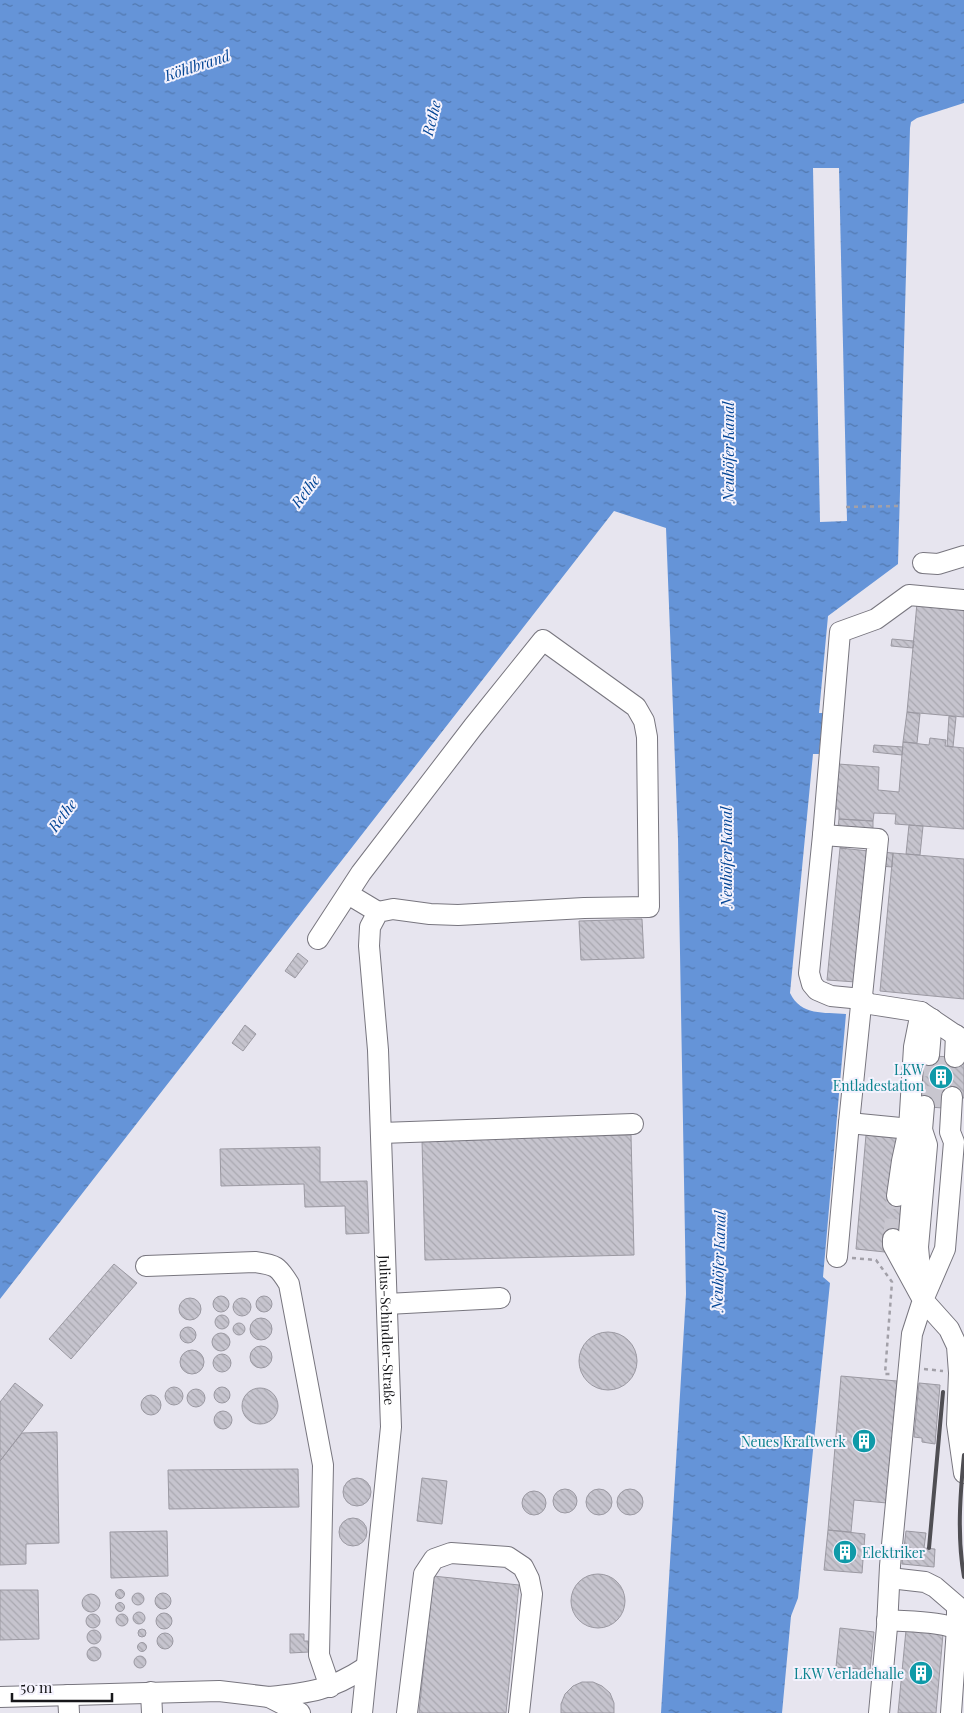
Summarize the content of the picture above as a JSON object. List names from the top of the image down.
{
  "streets": {
    "street": ["Julius-Schindler-Straße"]
  },
  "water": ["Köhlbrand", "Rethe", "Neuhöfer Kanal"],
  "places": {
    "building": [
      "LKW Entladestation",
      "Neues Kraftwerk",
      "Elektriker",
      "LKW Verladehalle"
    ]
  },
  "scale_bar": "50 m"
}
